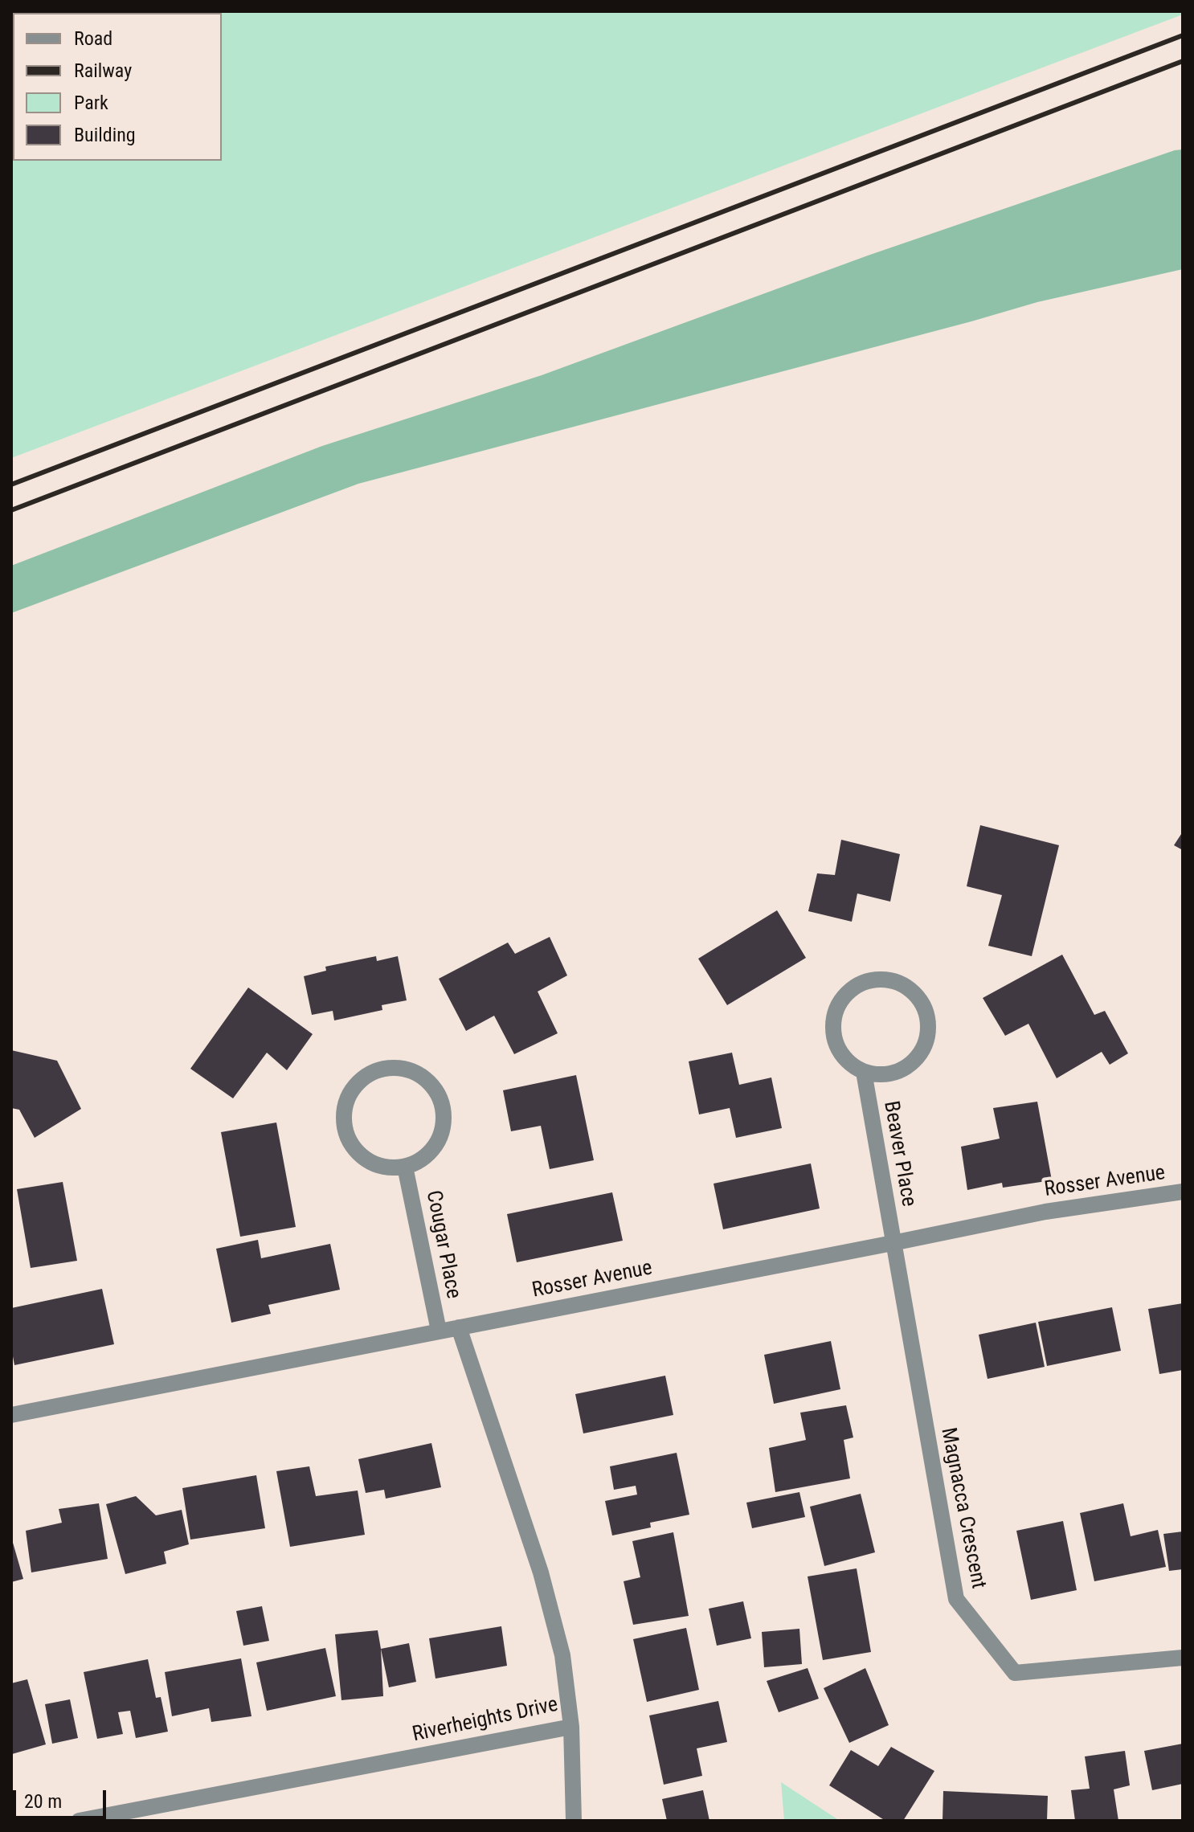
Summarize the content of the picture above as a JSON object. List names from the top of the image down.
{
  "streets": {
    "street": [
      "Beaver Place",
      "Rosser Avenue",
      "Cougar Place",
      "Magnacca Crescent",
      "Riverheights Drive"
    ]
  },
  "crossings": [
    ["Beaver Place", "Rosser Avenue"],
    ["Beaver Place", "Magnacca Crescent"],
    ["Rosser Avenue", "Cougar Place"],
    ["Rosser Avenue", "Magnacca Crescent"],
    ["Rosser Avenue", "Riverheights Drive"]
  ],
  "legend": [
    "Road",
    "Railway",
    "Park",
    "Building"
  ],
  "scale_bar": "20 m"
}
